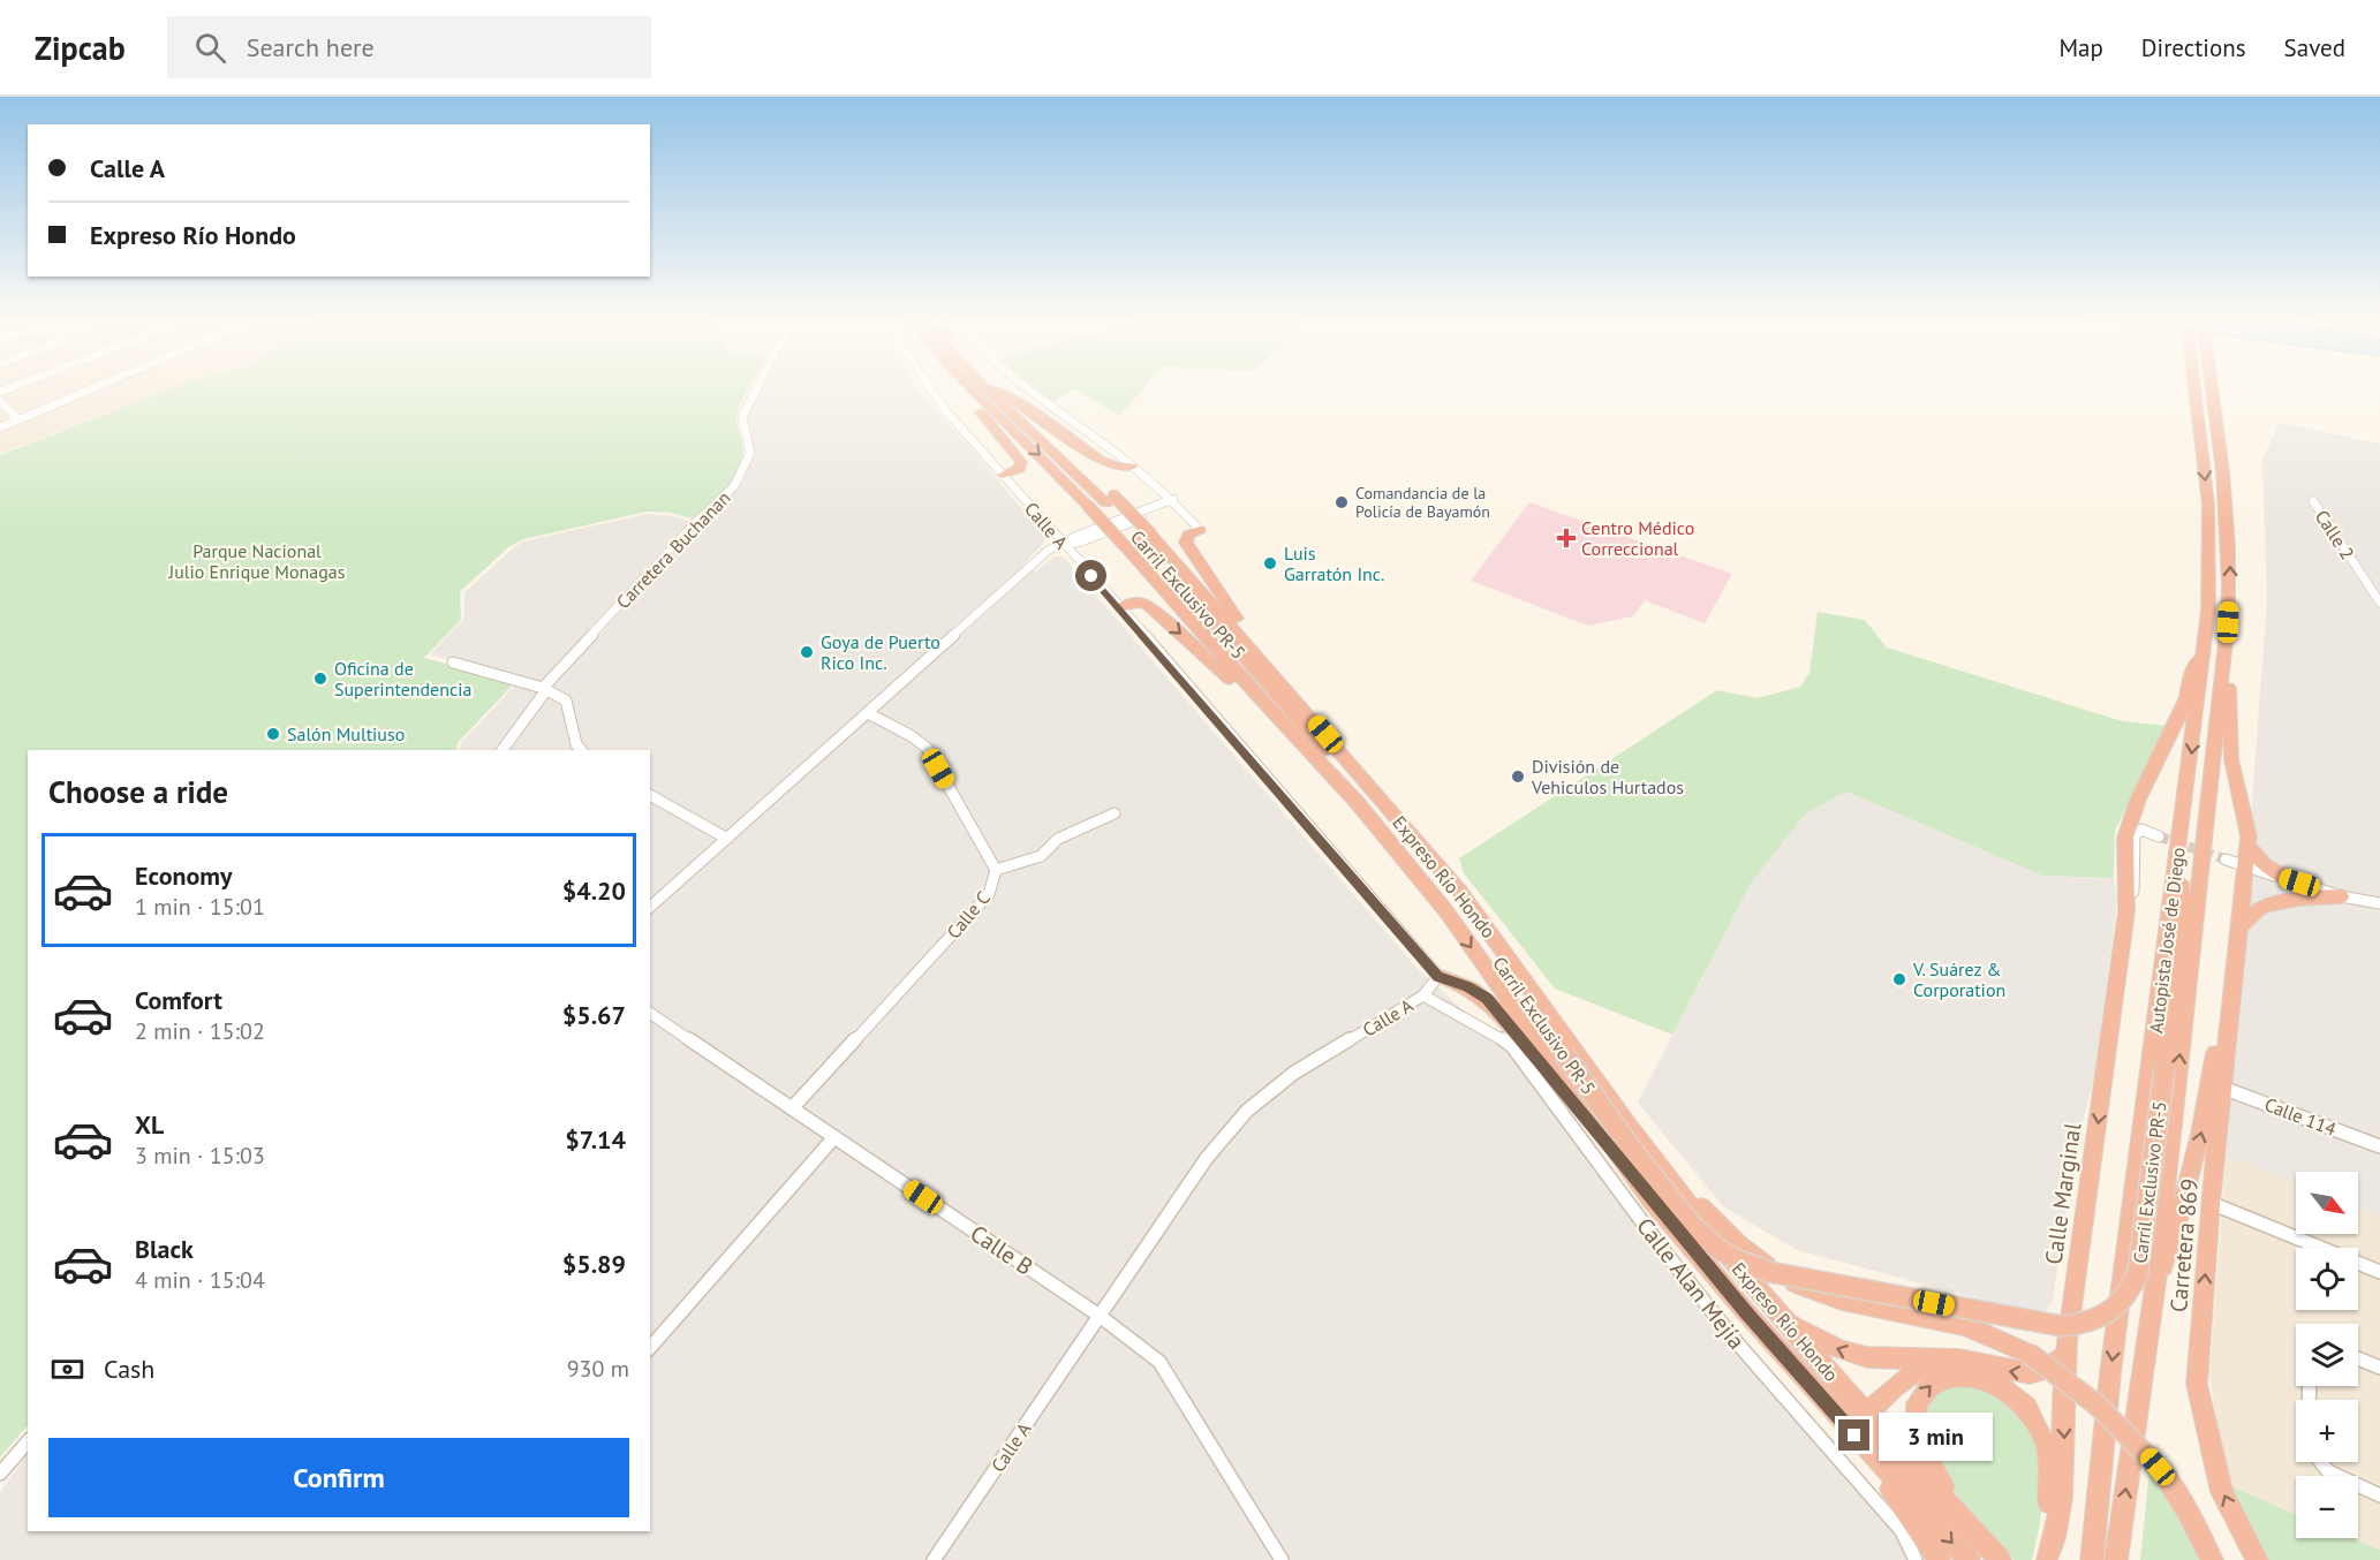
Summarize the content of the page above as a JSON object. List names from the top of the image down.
{
  "streets": {
    "highway": [
      "Carril Exclusivo PR-5",
      "Expreso Río Hondo",
      "Autopista José de Diego",
      "Calle Marginal",
      "Carretera 869"
    ],
    "street": [
      "Calle A",
      "Calle 2",
      "Carretera Buchanan",
      "Calle C",
      "Calle 114",
      "Calle B",
      "Calle Alan Mejía"
    ]
  },
  "crossings": [
    ["Calle A", "Calle B"],
    ["Calle A", "Calle Alan Mejía"],
    ["Carril Exclusivo PR-5", "Expreso Río Hondo"],
    ["Calle C", "Calle B"],
    ["Autopista José de Diego", "Calle Marginal"],
    ["Autopista José de Diego", "Carretera 869"],
    ["Calle 114", "Carretera 869"]
  ],
  "one_way": ["Carretera 869"],
  "parks": ["Parque Nacional Julio Enrique Monagas"],
  "places": {
    "other": [
      "Comandancia de la Policía de Bayamón",
      "Luis Garratón Inc.",
      "Goya de Puerto Rico Inc.",
      "Oficina de Superintendencia",
      "Salón Multiuso",
      "División de Vehiculos Hurtados",
      "V. Suárez & Corporation"
    ],
    "health": ["Centro Médico Correccional"]
  },
  "north": "bottom right",
  "page": {
    "header": "Zipcab",
    "search": "Search here",
    "nav": ["Map", "Directions", "Saved"],
    "banner": ["Calle A", "Expreso Río Hondo"],
    "heading": "Choose a ride",
    "list": [
      {
        "name": "Economy",
        "note": "1 min · 15:01",
        "value": "$4.20"
      },
      {
        "name": "Comfort",
        "note": "2 min · 15:02",
        "value": "$5.67"
      },
      {
        "name": "XL",
        "note": "3 min · 15:03",
        "value": "$7.14"
      },
      {
        "name": "Black",
        "note": "4 min · 15:04",
        "value": "$5.89"
      }
    ],
    "map_buttons": ["+", "−"],
    "pay": ["Cash", "930 m"],
    "bubble": "3 min",
    "buttons": "Confirm"
  }
}
